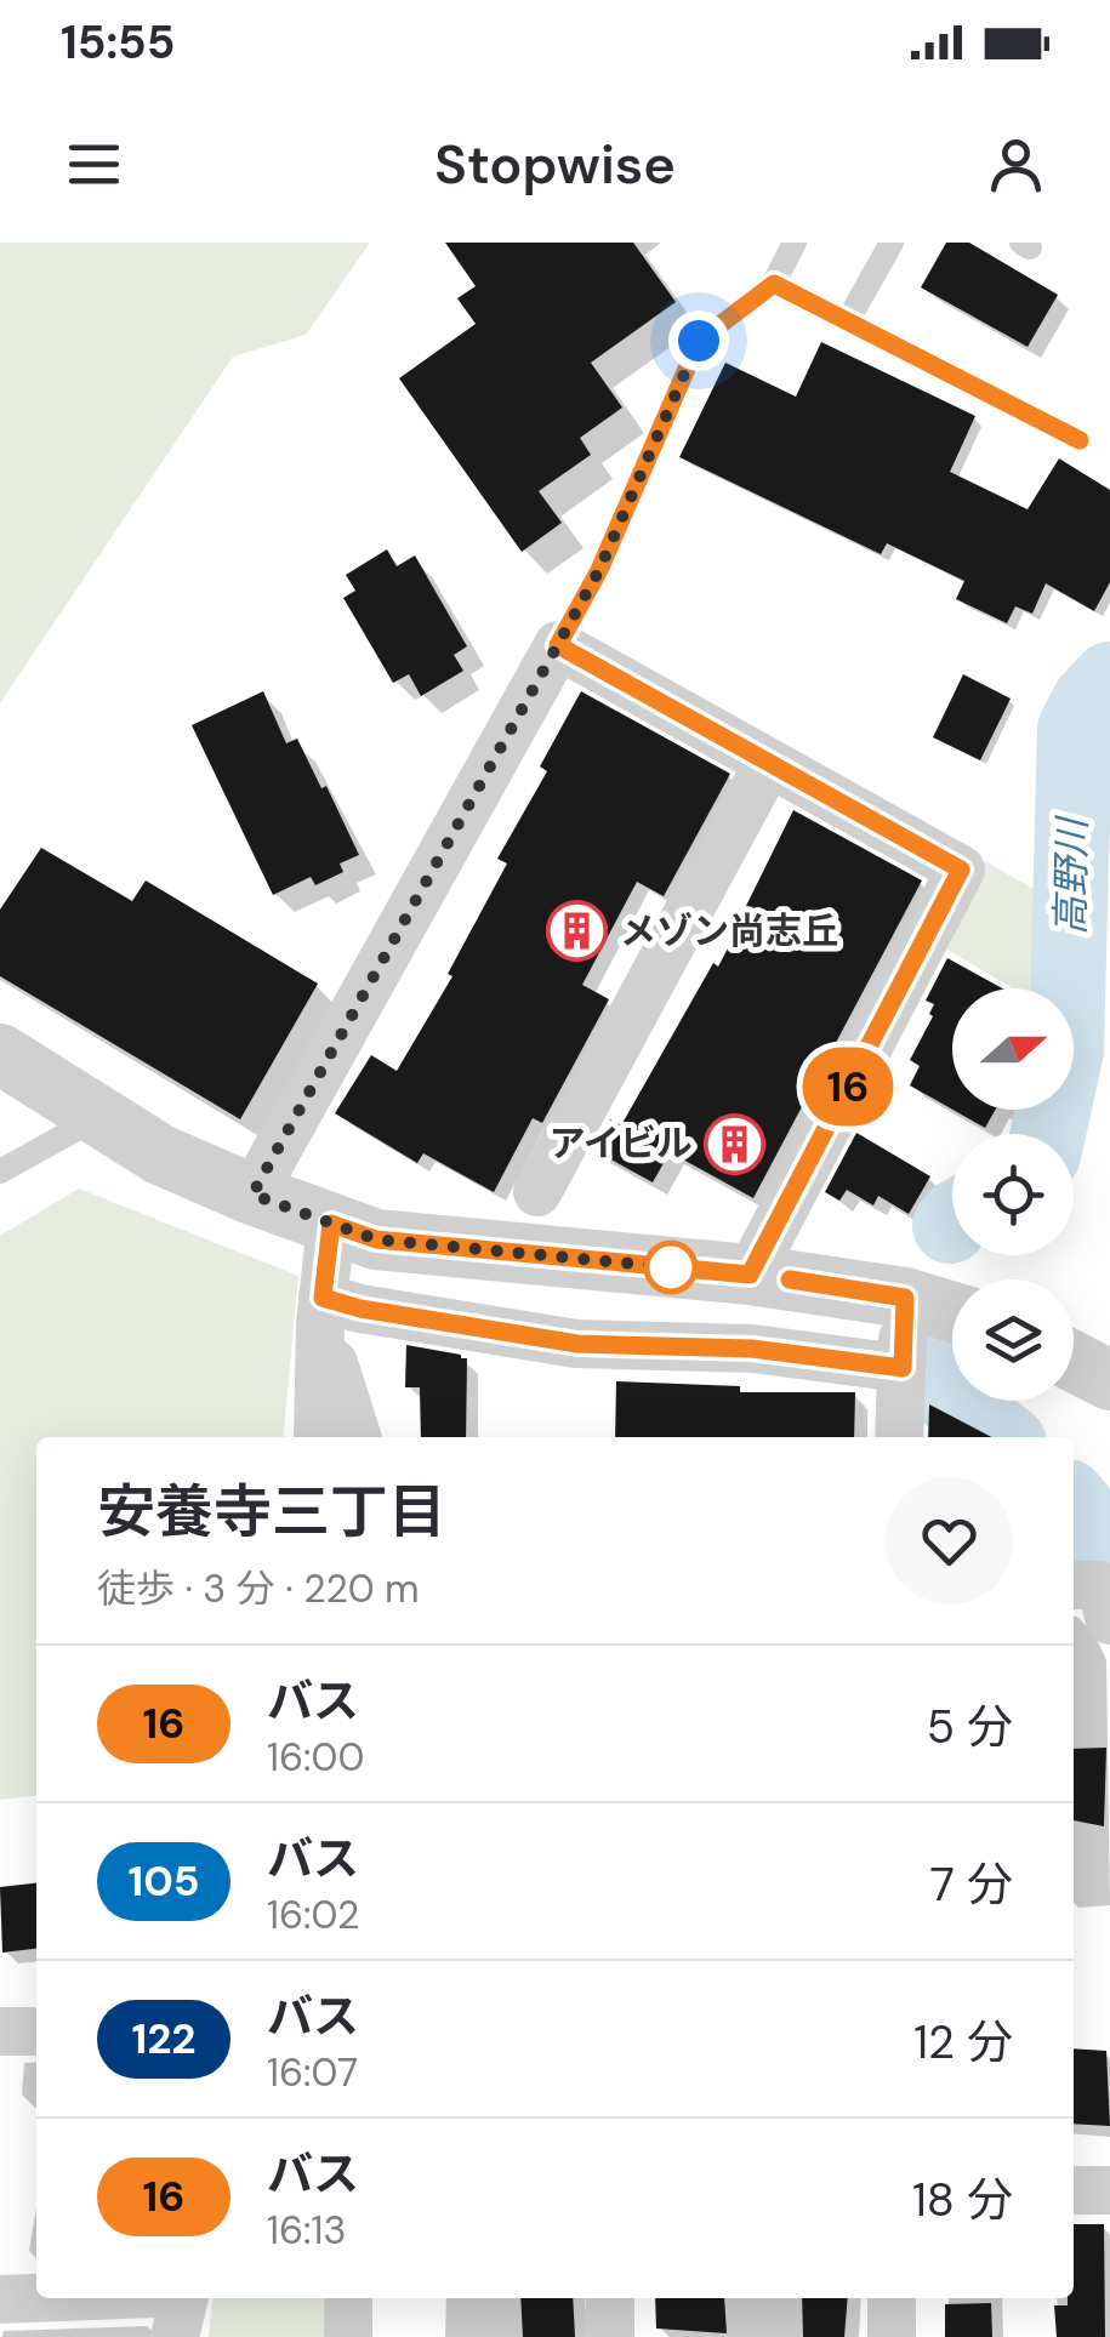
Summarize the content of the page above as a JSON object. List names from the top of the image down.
{
  "water": ["高野川"],
  "places": {
    "building": ["メゾン尚志丘", "アイビル"]
  },
  "lines": ["bus line 16"],
  "north": "right",
  "page": {
    "status": "15:55",
    "header": "Stopwise",
    "on_map": "16",
    "heading": ["安養寺三丁目", "徒歩 · 3 分 · 220 m"],
    "list": [
      {
        "mark": "16",
        "name": "バス",
        "note": "16:00",
        "value": "5 分"
      },
      {
        "mark": "105",
        "name": "バス",
        "note": "16:02",
        "value": "7 分"
      },
      {
        "mark": "122",
        "name": "バス",
        "note": "16:07",
        "value": "12 分"
      },
      {
        "mark": "16",
        "name": "バス",
        "note": "16:13",
        "value": "18 分"
      }
    ]
  }
}
